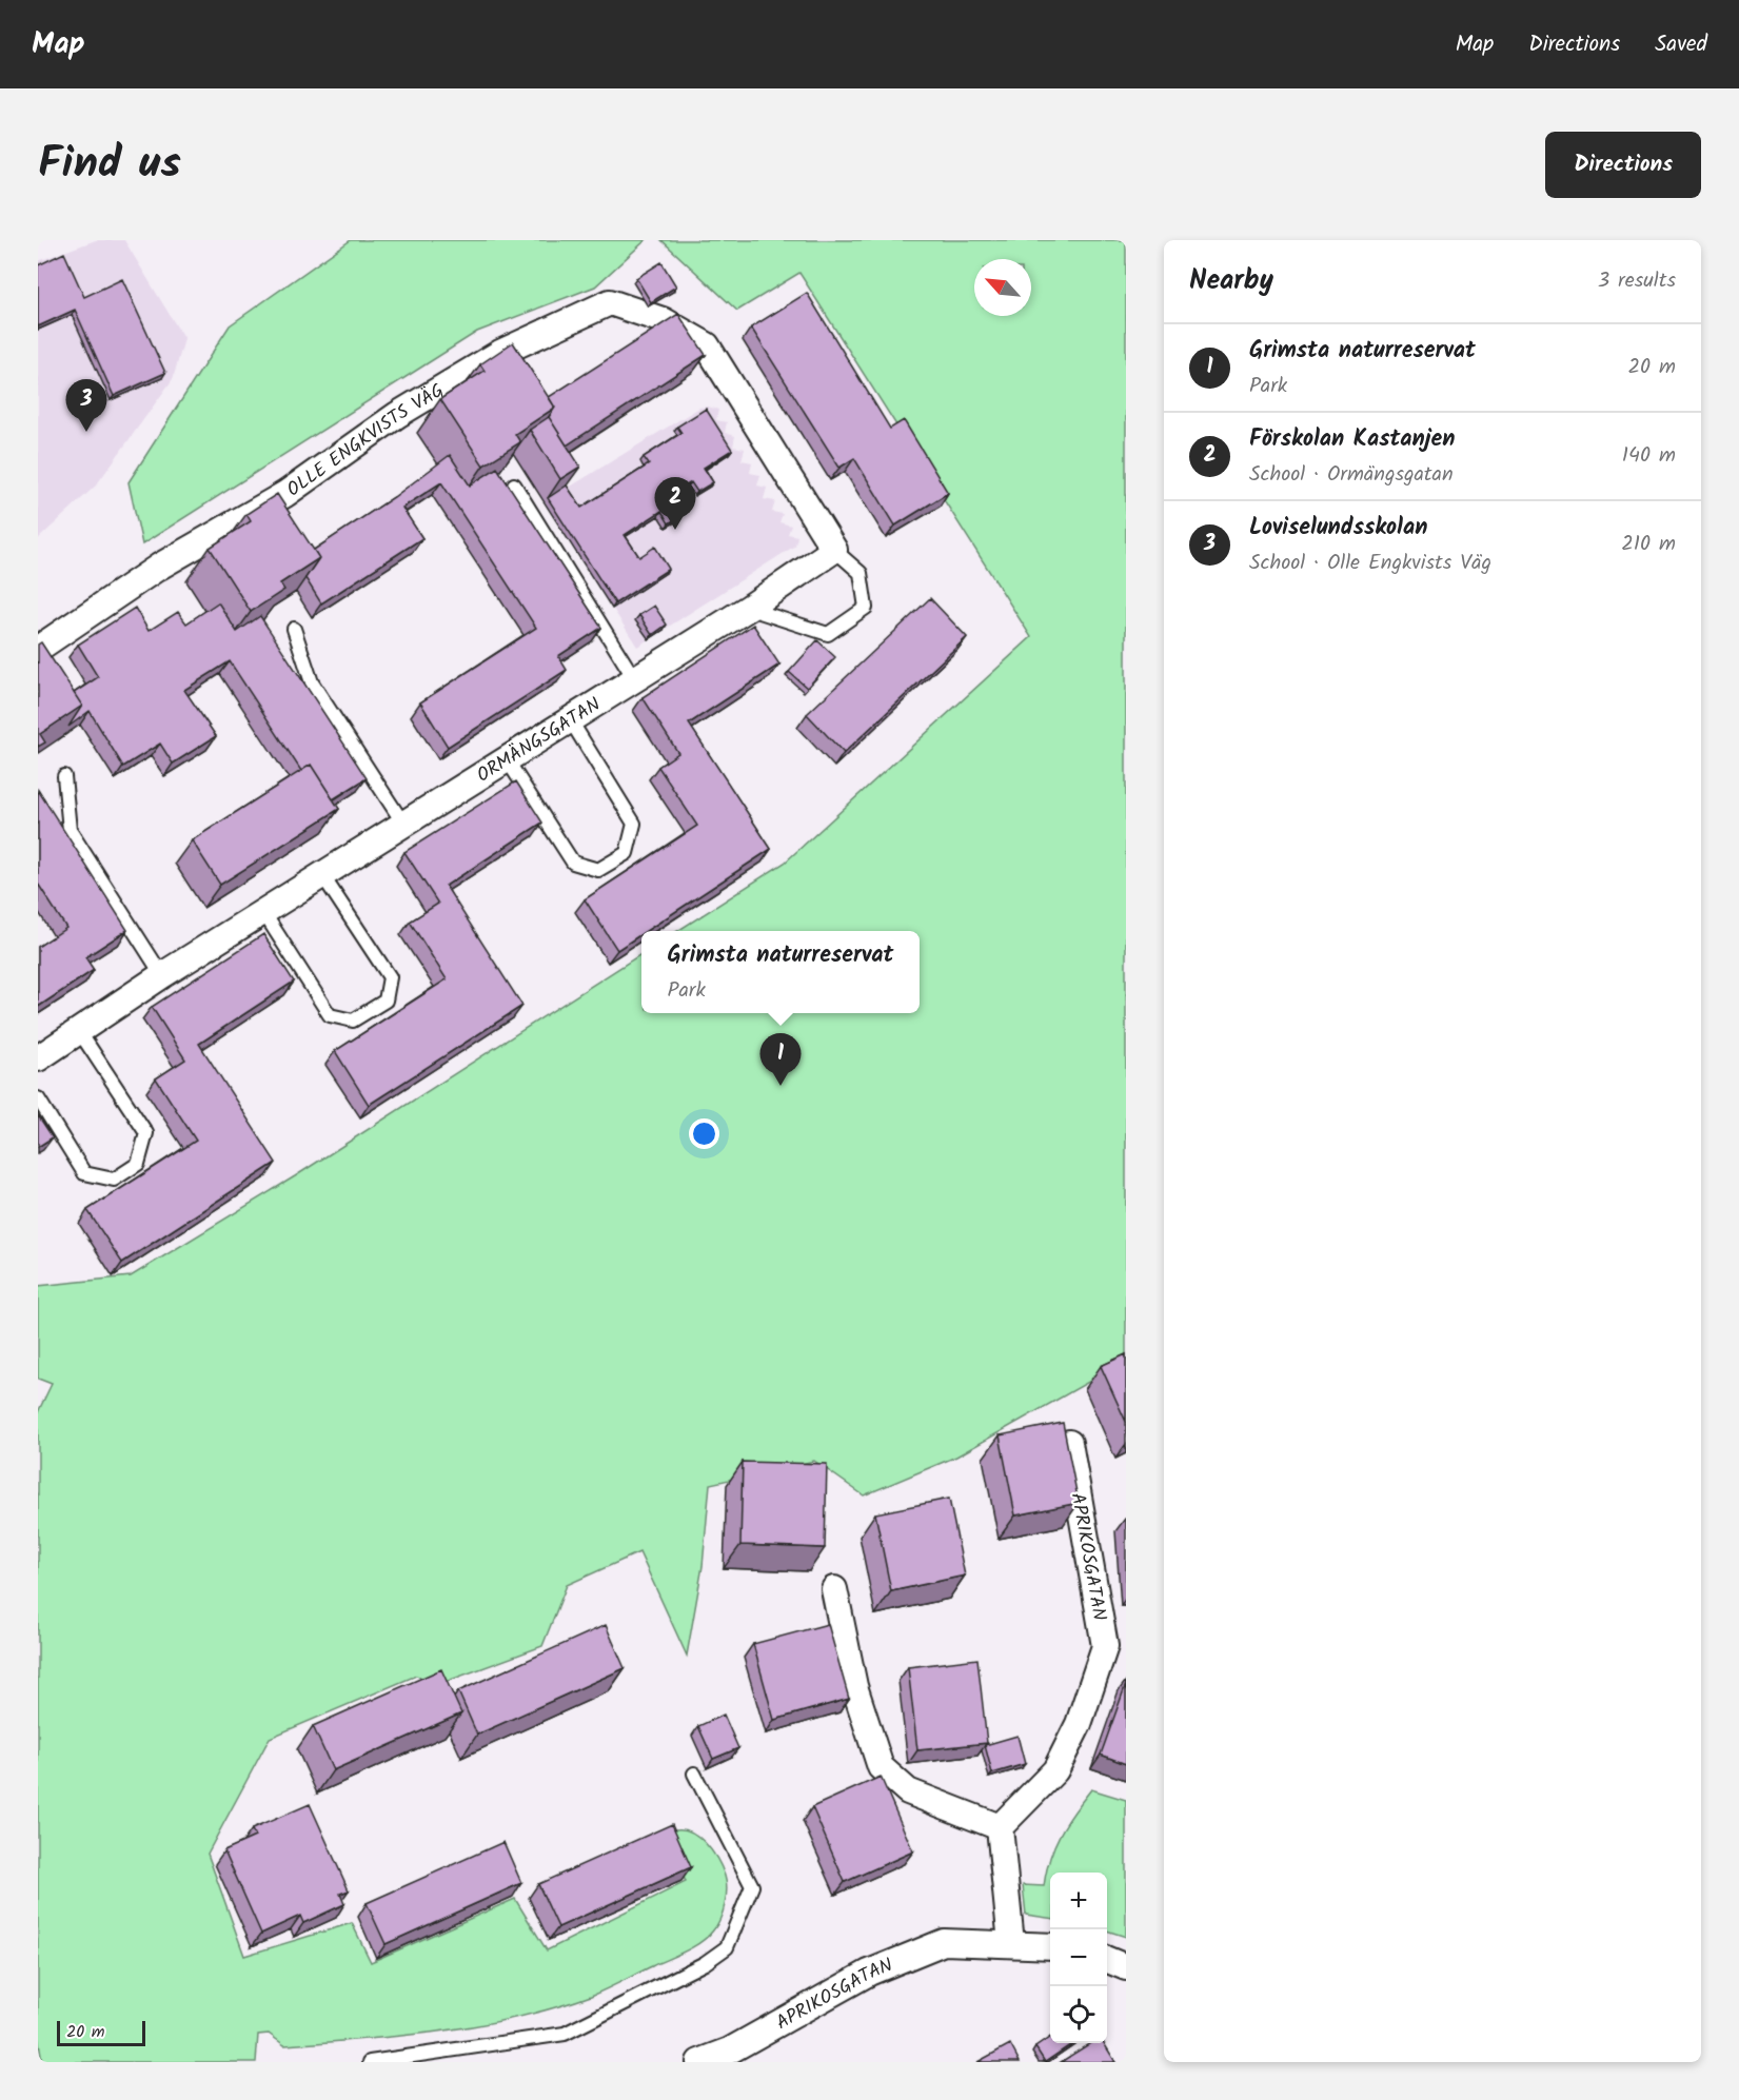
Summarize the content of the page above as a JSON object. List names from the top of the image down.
{
  "streets": {
    "street": ["OLLE ENGKVISTS VÄG", "ORMÄNGSGATAN", "APRIKOSGATAN"]
  },
  "crossings": [
    ["OLLE ENGKVISTS VÄG", "ORMÄNGSGATAN"]
  ],
  "scale_bar": "20 m",
  "north": "top left",
  "page": {
    "header": "Map",
    "nav": ["Map", "Directions", "Saved"],
    "title": "Find us",
    "buttons": "Directions",
    "heading": ["Nearby", "3 results"],
    "list": [
      {
        "mark": "1",
        "name": "Grimsta naturreservat",
        "note": "Park",
        "value": "20 m"
      },
      {
        "mark": "2",
        "name": "Förskolan Kastanjen",
        "note": "School · Ormängsgatan",
        "value": "140 m"
      },
      {
        "mark": "3",
        "name": "Loviselundsskolan",
        "note": "School · Olle Engkvists Väg",
        "value": "210 m"
      }
    ],
    "pins": ["3", "2", "1"],
    "popup": ["Grimsta naturreservat", "Park"],
    "map_buttons": ["+", "−"],
    "scale": "20 m"
  }
}
